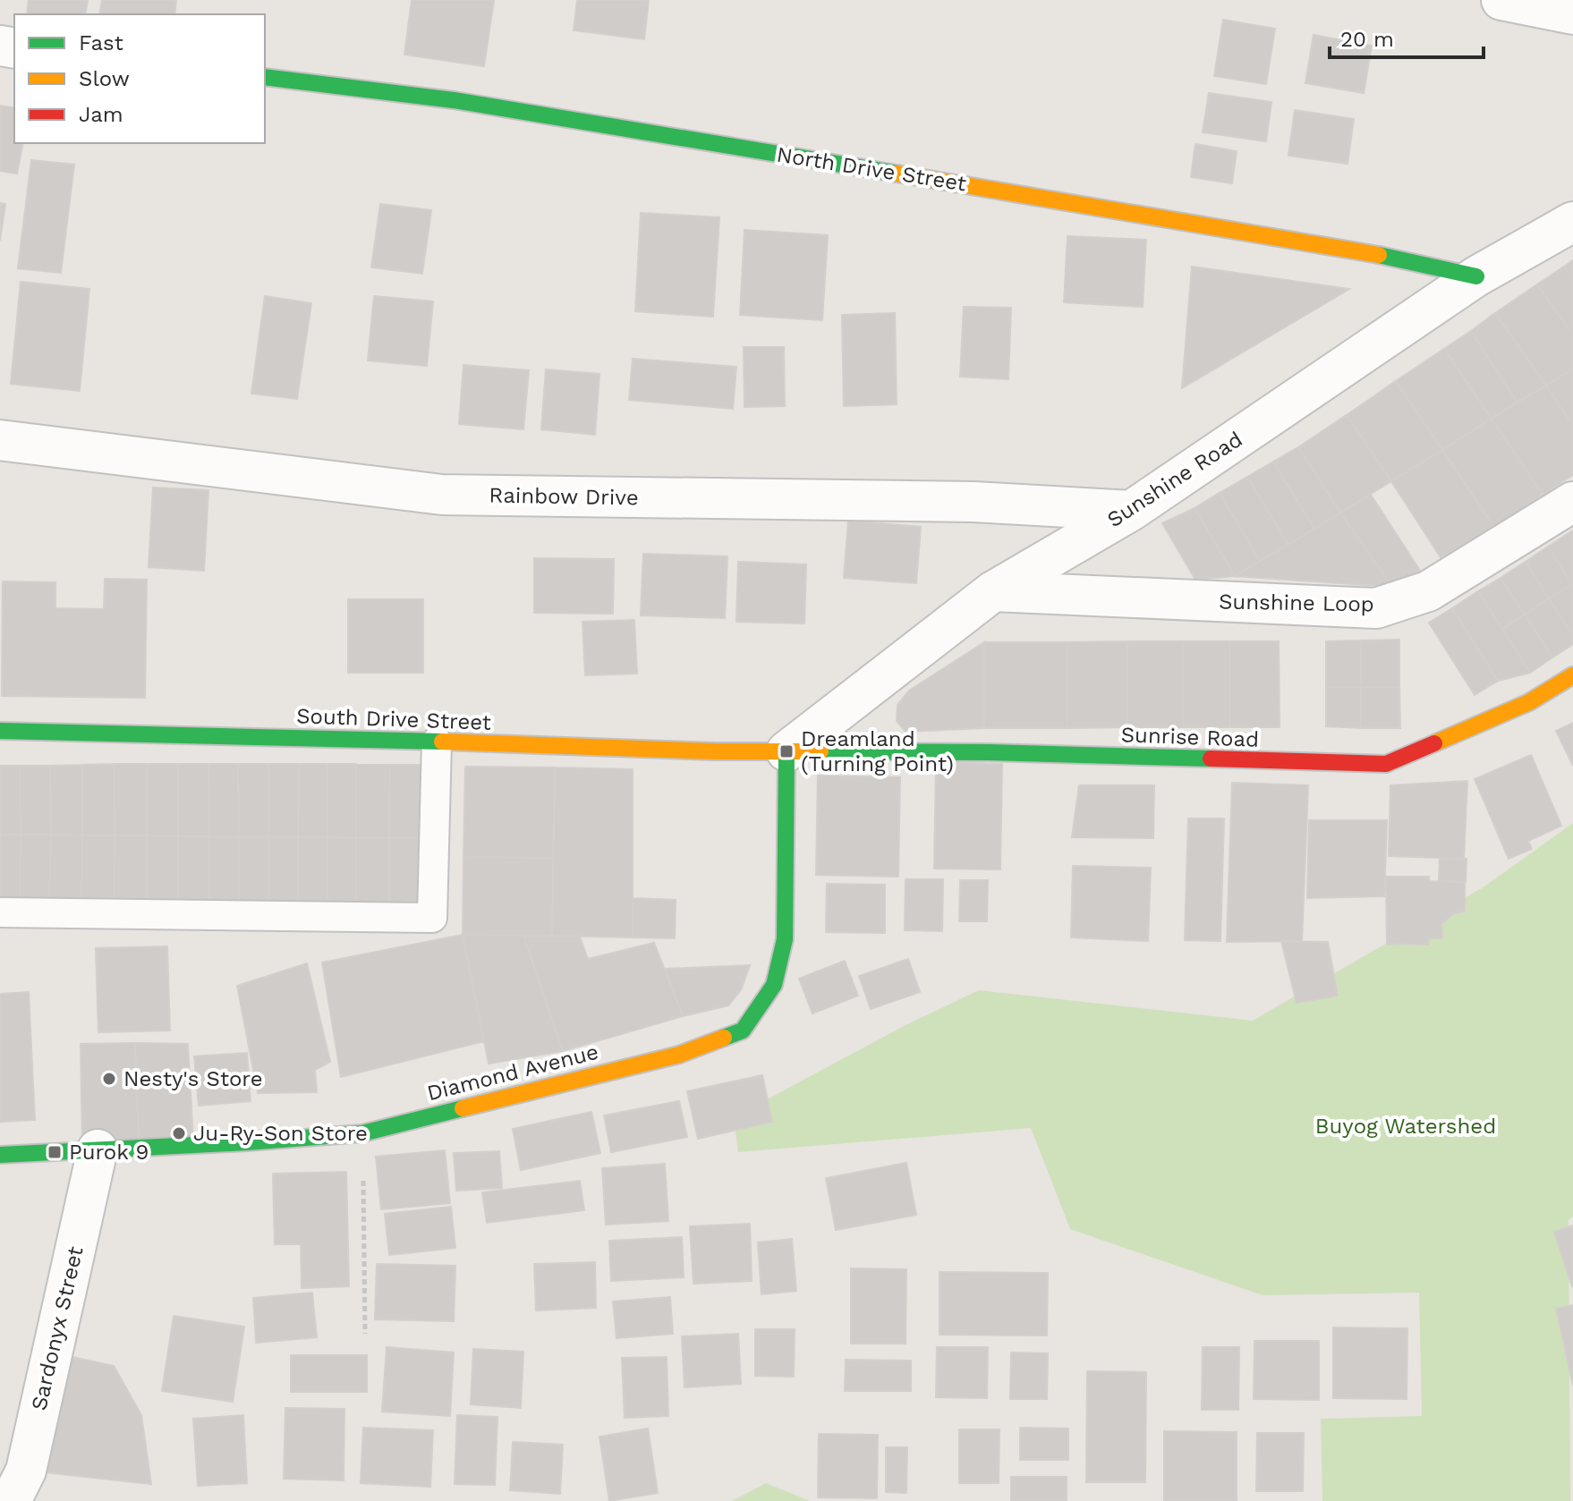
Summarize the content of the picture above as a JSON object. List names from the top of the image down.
{
  "streets": {
    "street": [
      "North Drive Street",
      "Sunshine Road",
      "Rainbow Drive",
      "Sunshine Loop",
      "South Drive Street",
      "Sunrise Road",
      "Diamond Avenue",
      "Sardonyx Street"
    ]
  },
  "crossings": [
    ["North Drive Street", "Sunshine Road"],
    ["Sunshine Road", "Rainbow Drive"],
    ["Sunshine Road", "Sunshine Loop"],
    ["Sunshine Road", "South Drive Street"],
    ["Sunshine Road", "Sunrise Road"],
    ["Sunshine Road", "Diamond Avenue"],
    ["South Drive Street", "Sunrise Road"],
    ["South Drive Street", "Diamond Avenue"],
    ["Sunrise Road", "Diamond Avenue"],
    ["Diamond Avenue", "Sardonyx Street"]
  ],
  "parks": ["Buyog Watershed"],
  "places": {
    "transit": ["Dreamland (Turning Point)", "Purok 9"],
    "other": ["Nesty's Store", "Ju-Ry-Son Store"]
  },
  "legend": ["Fast", "Slow", "Jam"],
  "scale_bar": "20 m"
}
